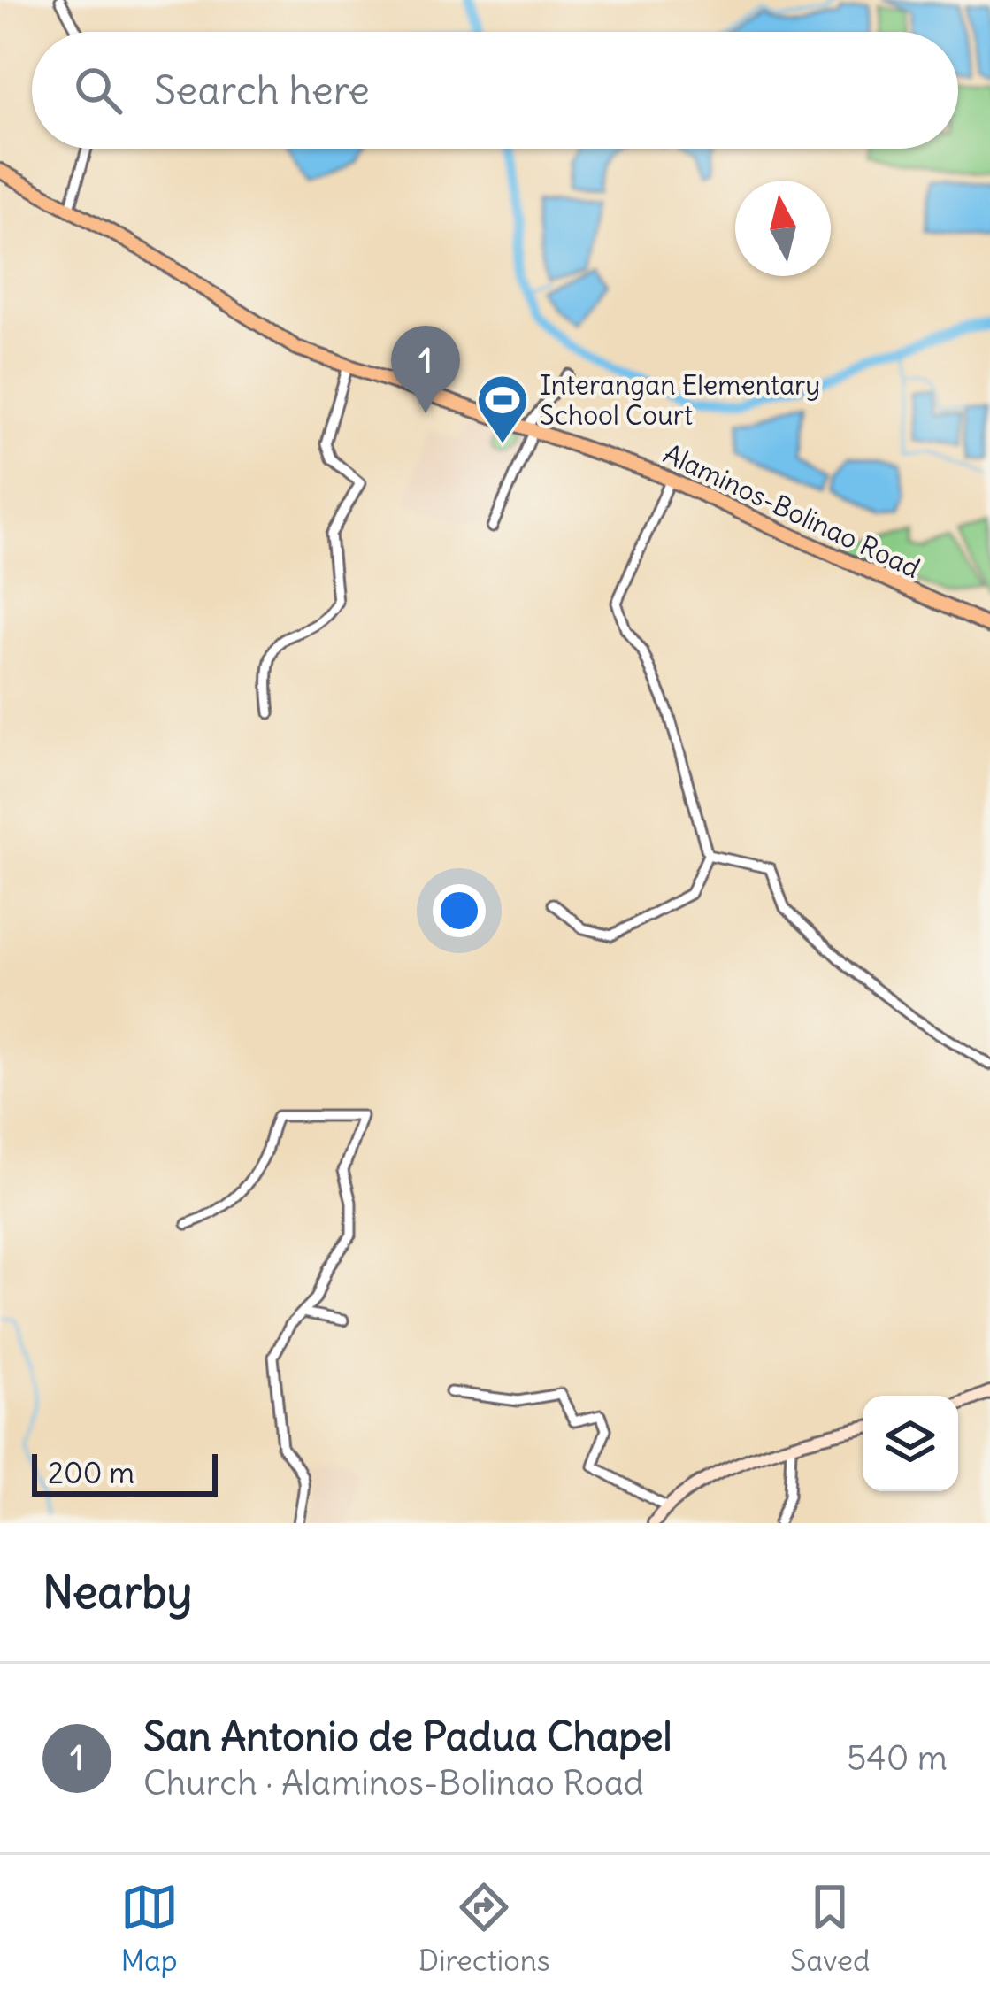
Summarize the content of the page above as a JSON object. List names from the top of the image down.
{
  "streets": {
    "main road": ["Alaminos-Bolinao Road"]
  },
  "places": {
    "sports": ["Interangan Elementary School Court"]
  },
  "scale_bar": "200 m",
  "north": "top",
  "page": {
    "search": "Search here",
    "pins": "1",
    "scale": "200 m",
    "heading": "Nearby",
    "list": [
      {
        "mark": "1",
        "name": "San Antonio de Padua Chapel",
        "note": "Church · Alaminos-Bolinao Road",
        "value": "540 m"
      }
    ],
    "nav": ["Map", "Directions", "Saved"]
  }
}
